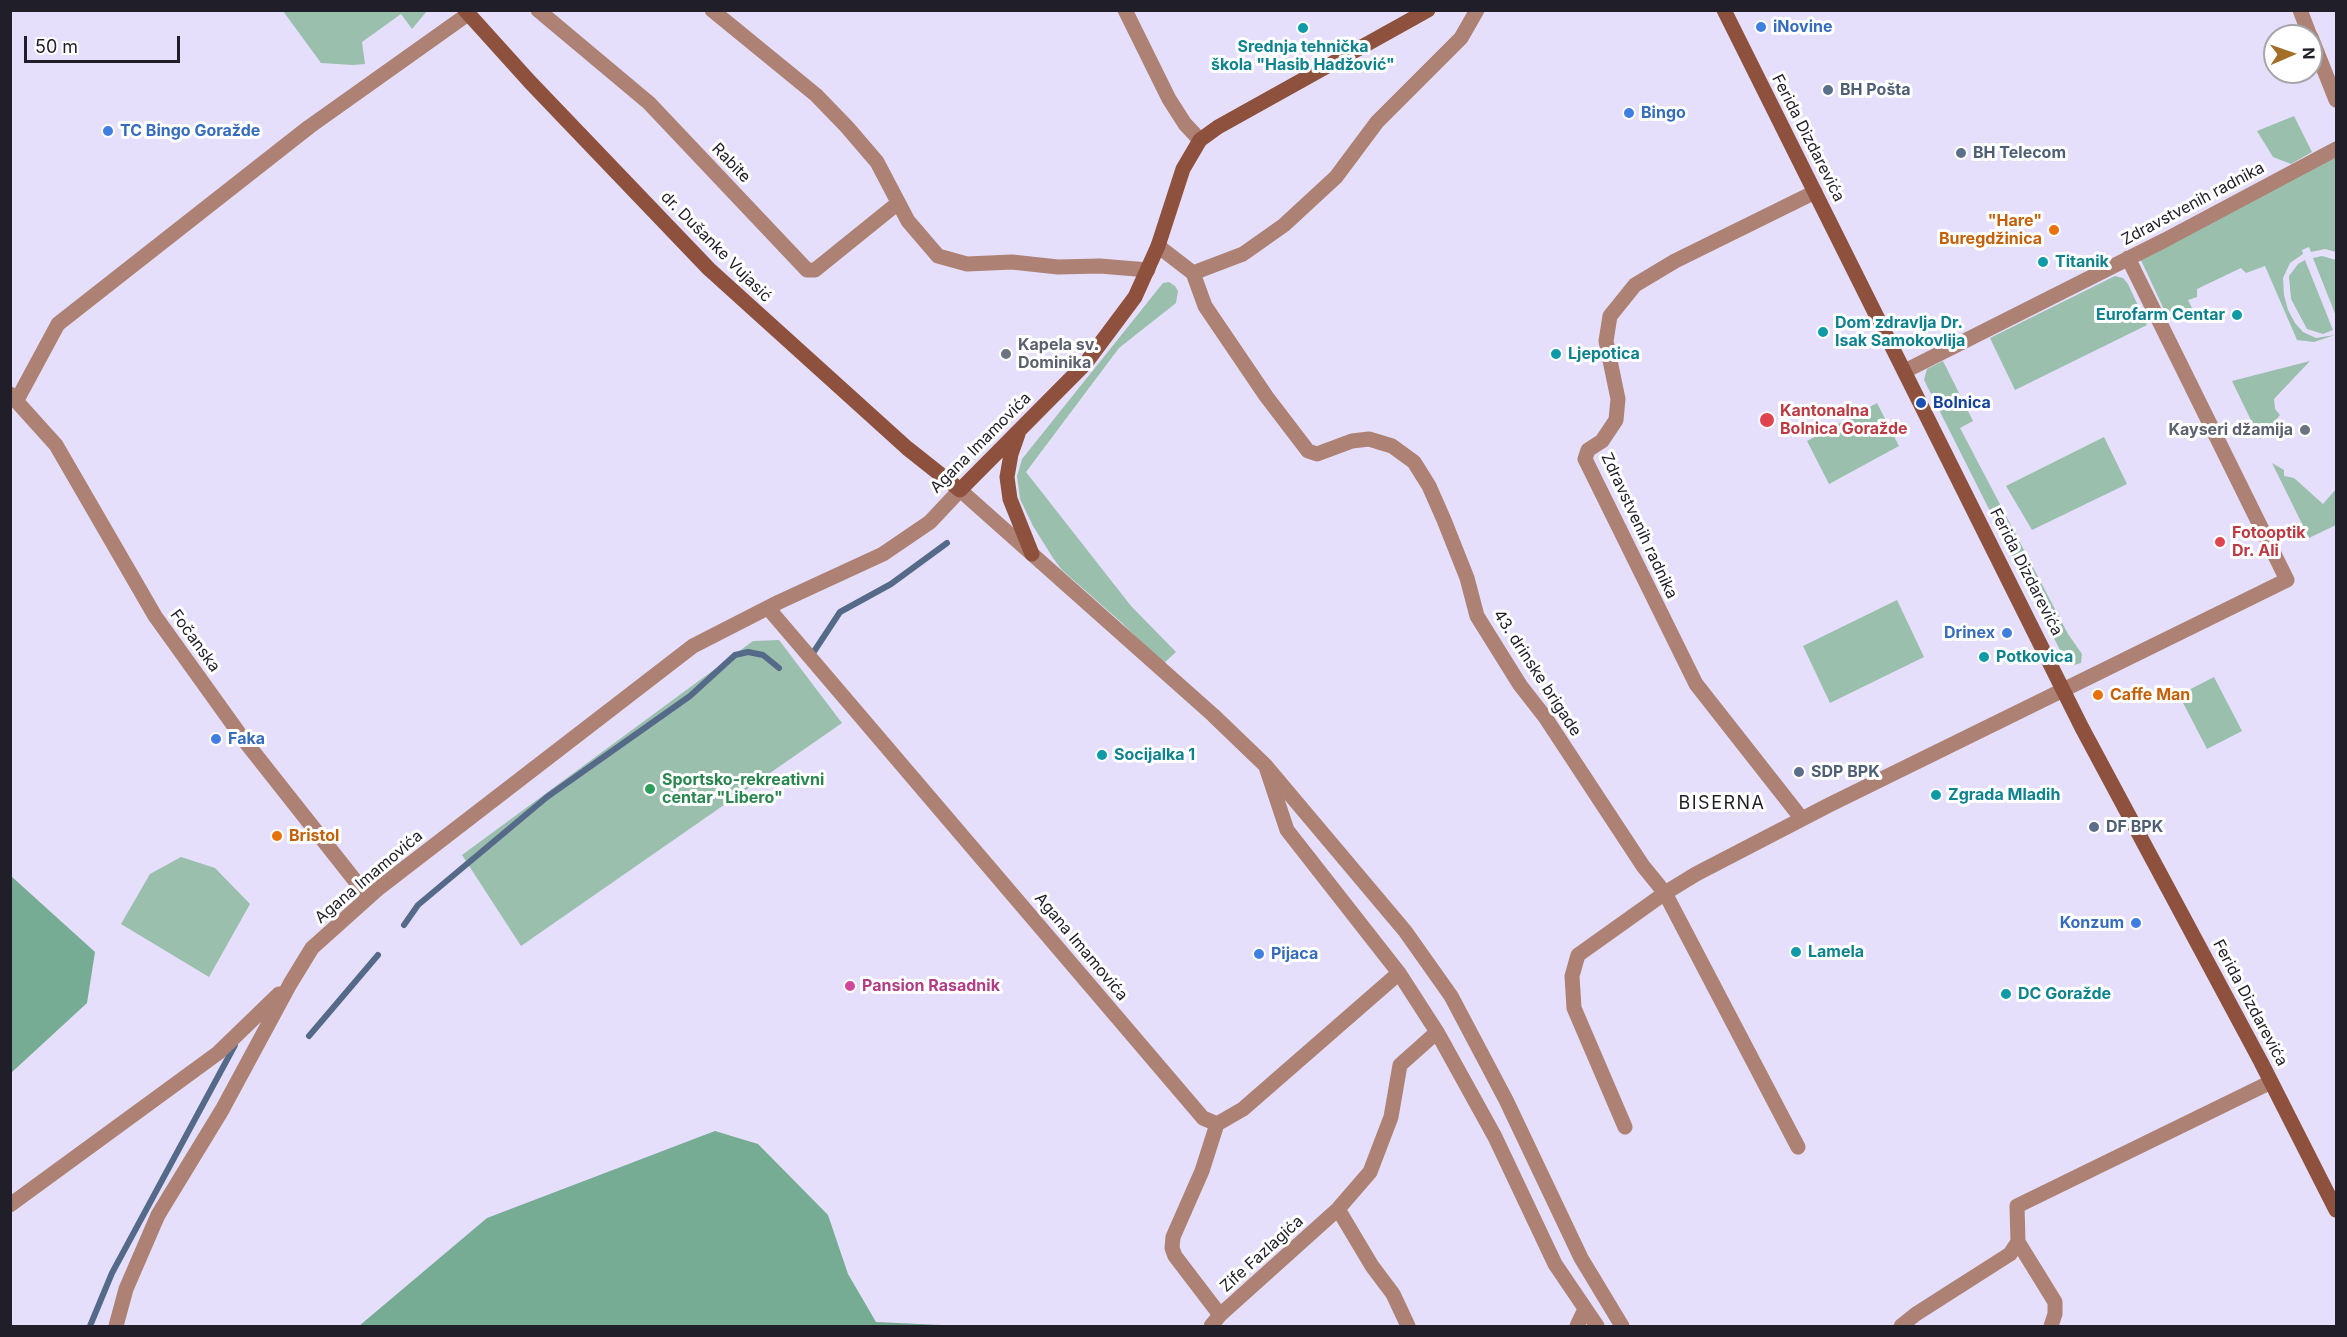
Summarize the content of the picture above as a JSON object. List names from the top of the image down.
{
  "streets": {
    "main road": ["Ferida Dizdarevića", "dr. Dušanke Vujasić", "Agana Imamovića"],
    "street": [
      "Rabite",
      "Zdravstvenih radnika",
      "Fočanska",
      "43. drinske brigade",
      "Zife Fazlagića"
    ]
  },
  "crossings": [
    ["Ferida Dizdarevića", "Zdravstvenih radnika"],
    ["dr. Dušanke Vujasić", "Agana Imamovića"],
    ["Agana Imamovića", "Fočanska"]
  ],
  "districts": ["BISERNA"],
  "places": [
    "iNovine",
    "Srednja tehnička škola \"Hasib Hadžović\"",
    "BH Pošta",
    "Bingo",
    "TC Bingo Goražde",
    "BH Telecom",
    "\"Hare\" Buregdžinica",
    "Titanik",
    "Eurofarm Centar",
    "Dom zdravlja Dr. Isak Samokovlija",
    "Kapela sv. Dominika",
    "Ljepotica",
    "Bolnica",
    "Kantonalna Bolnica Goražde",
    "Kayseri džamija",
    "Fotooptik Dr. Ali",
    "Drinex",
    "Potkovica",
    "Caffe Man",
    "Faka",
    "Socijalka 1",
    "SDP BPK",
    "Sportsko-rekreativni centar \"Libero\"",
    "Zgrada Mladih",
    "DF BPK",
    "Bristol",
    "Konzum",
    "Lamela",
    "Pijaca",
    "Pansion Rasadnik",
    "DC Goražde"
  ],
  "scale_bar": "50 m",
  "north": "right"
}
